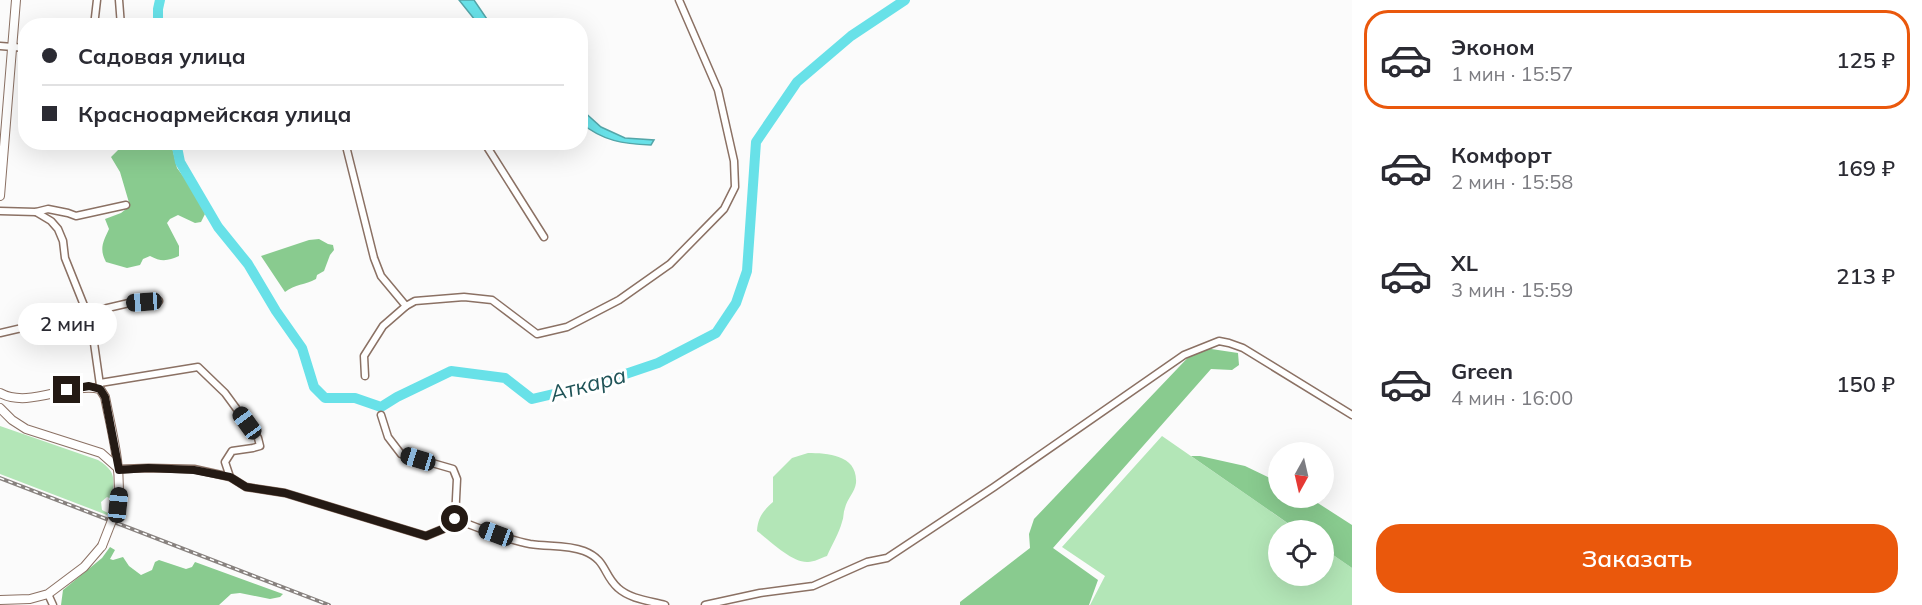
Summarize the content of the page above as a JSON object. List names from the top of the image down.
{
  "water": ["Аткара"],
  "north": "bottom",
  "page": {
    "list": [
      {
        "name": "Эконом",
        "note": "1 мин · 15:57",
        "value": "125 ₽"
      },
      {
        "name": "Комфорт",
        "note": "2 мин · 15:58",
        "value": "169 ₽"
      },
      {
        "name": "XL",
        "note": "3 мин · 15:59",
        "value": "213 ₽"
      },
      {
        "name": "Green",
        "note": "4 мин · 16:00",
        "value": "150 ₽"
      }
    ],
    "banner": ["Садовая улица", "Красноармейская улица"],
    "bubble": "2 мин",
    "buttons": "Заказать"
  }
}
